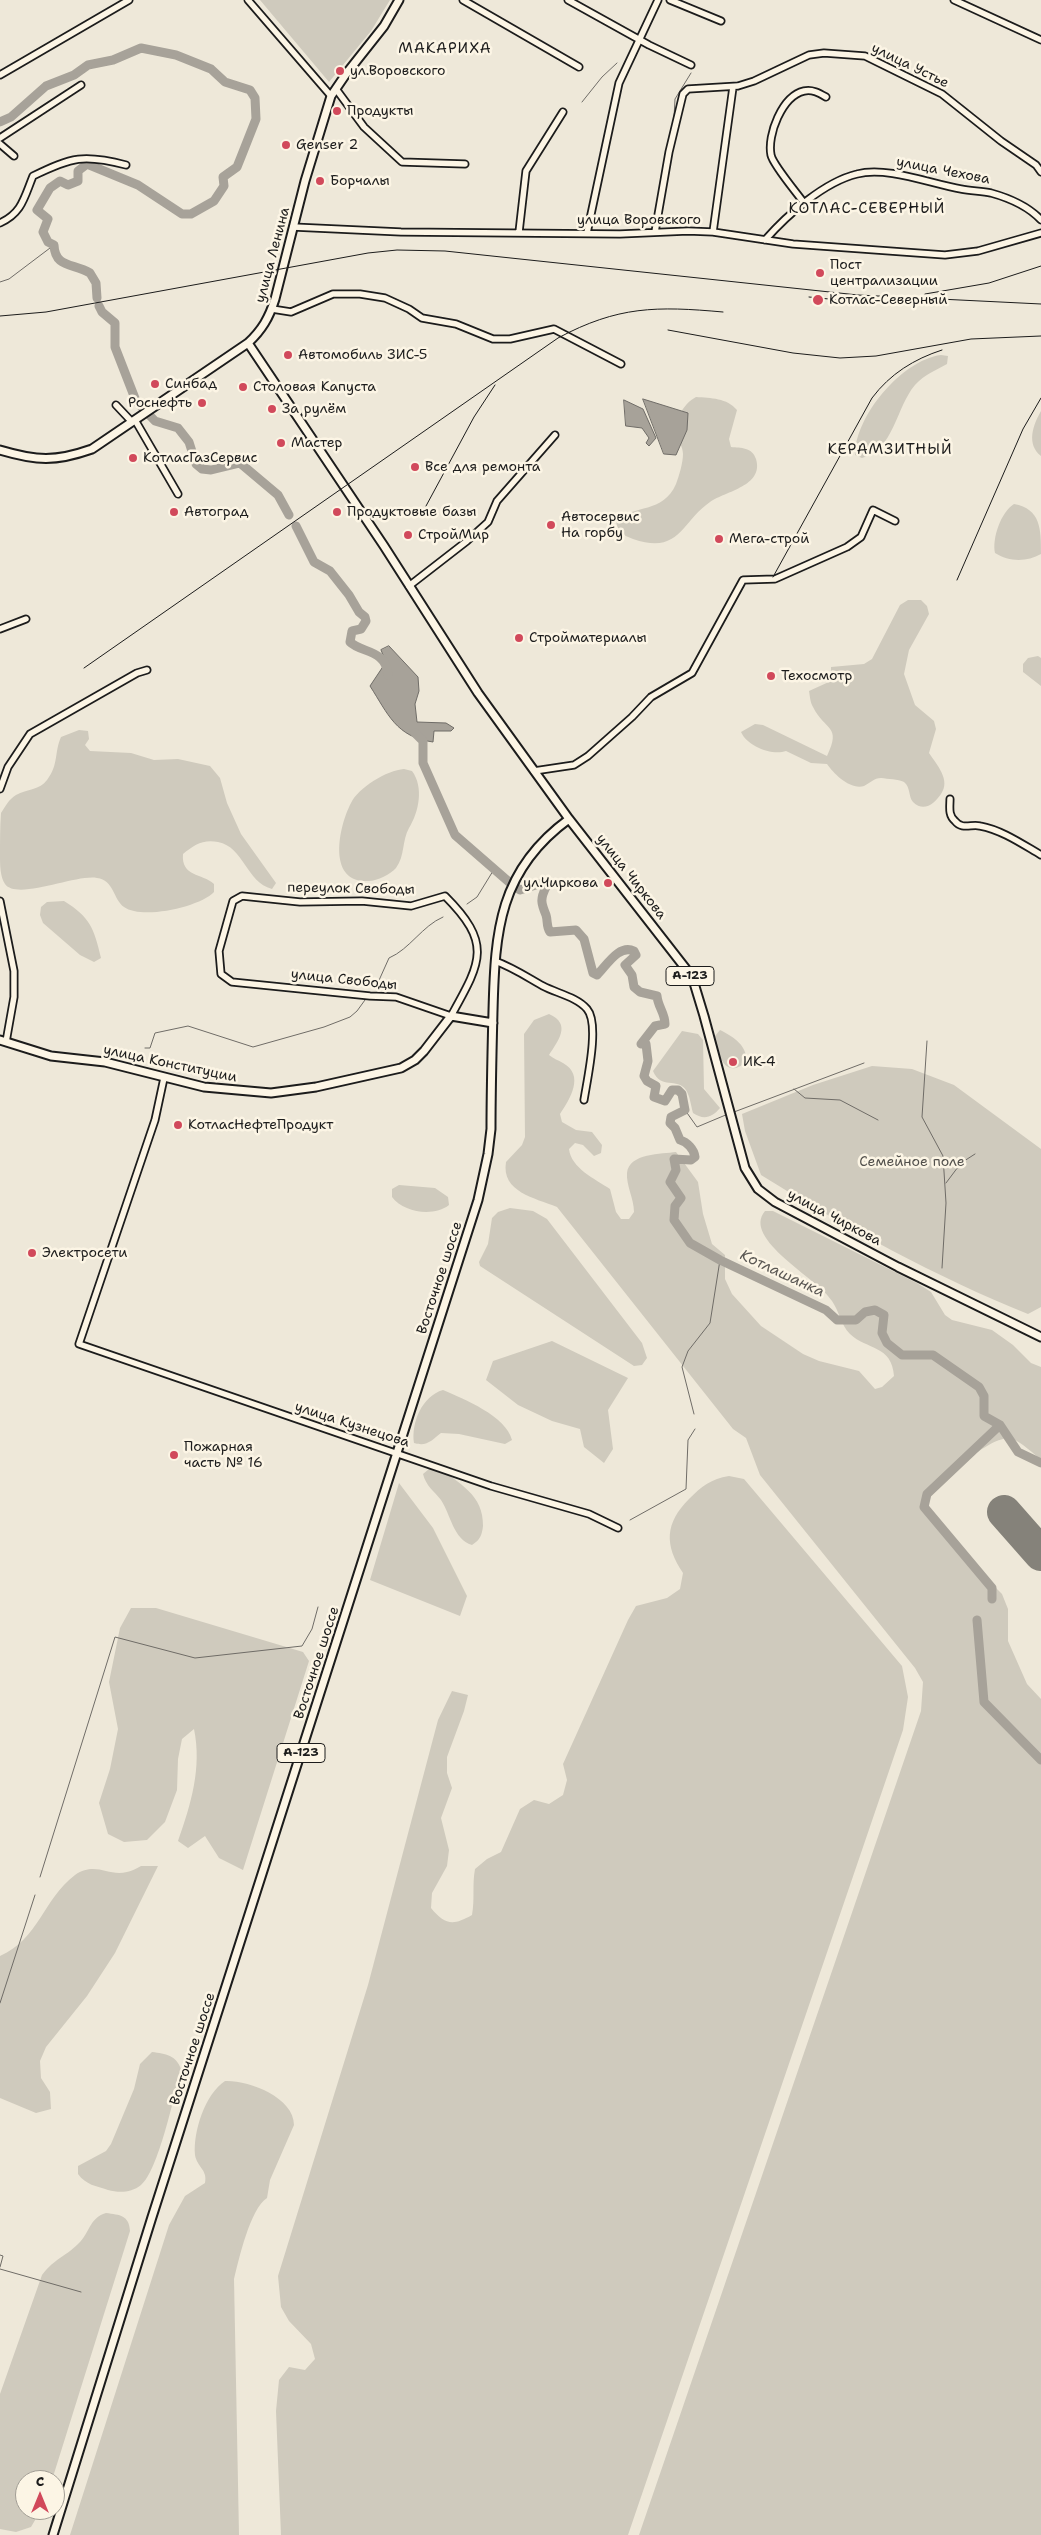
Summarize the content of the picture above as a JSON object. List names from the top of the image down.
{
  "streets": {
    "main road": [
      "улица Ленина",
      "улица Чиркова",
      "А-123",
      "улица Конституции",
      "Восточное шоссе"
    ],
    "street": [
      "улица Устье",
      "улица Чехова",
      "улица Воровского",
      "переулок Свободы",
      "улица Свободы",
      "улица Кузнецова"
    ]
  },
  "crossings": [
    ["улица Устье", "улица Воровского"],
    ["улица Чехова", "улица Воровского"],
    ["улица Воровского", "улица Ленина"],
    ["улица Ленина", "улица Чиркова"],
    ["улица Чиркова", "А-123"],
    ["переулок Свободы", "улица Свободы"],
    ["переулок Свободы", "улица Конституции"],
    ["А-123", "Восточное шоссе"],
    ["улица Свободы", "улица Конституции"],
    ["улица Конституции", "улица Кузнецова"],
    ["Восточное шоссе", "улица Кузнецова"]
  ],
  "districts": ["МАКАРИХА", "КОТЛАС-СЕВЕРНЫЙ", "КЕРАМЗИТНЫЙ"],
  "water": ["Котлашанка"],
  "parks": ["Семейное поле"],
  "places": [
    "ул.Воровского",
    "Продукты",
    "Genser 2",
    "Борчалы",
    "Пост централизации",
    "Котлас-Северный",
    "Автомобиль ЗИС-5",
    "Синбад",
    "Столовая Капуста",
    "Роснефть",
    "За рулём",
    "Мастер",
    "КотласГазСервис",
    "Все для ремонта",
    "Автоград",
    "Продуктовые базы",
    "Автосервис На горбу",
    "СтройМир",
    "Мега-строй",
    "Стройматериалы",
    "Техосмотр",
    "ул.Чиркова",
    "ИК-4",
    "КотласНефтеПродукт",
    "Электросети",
    "Пожарная часть № 16"
  ],
  "north": "top"
}
